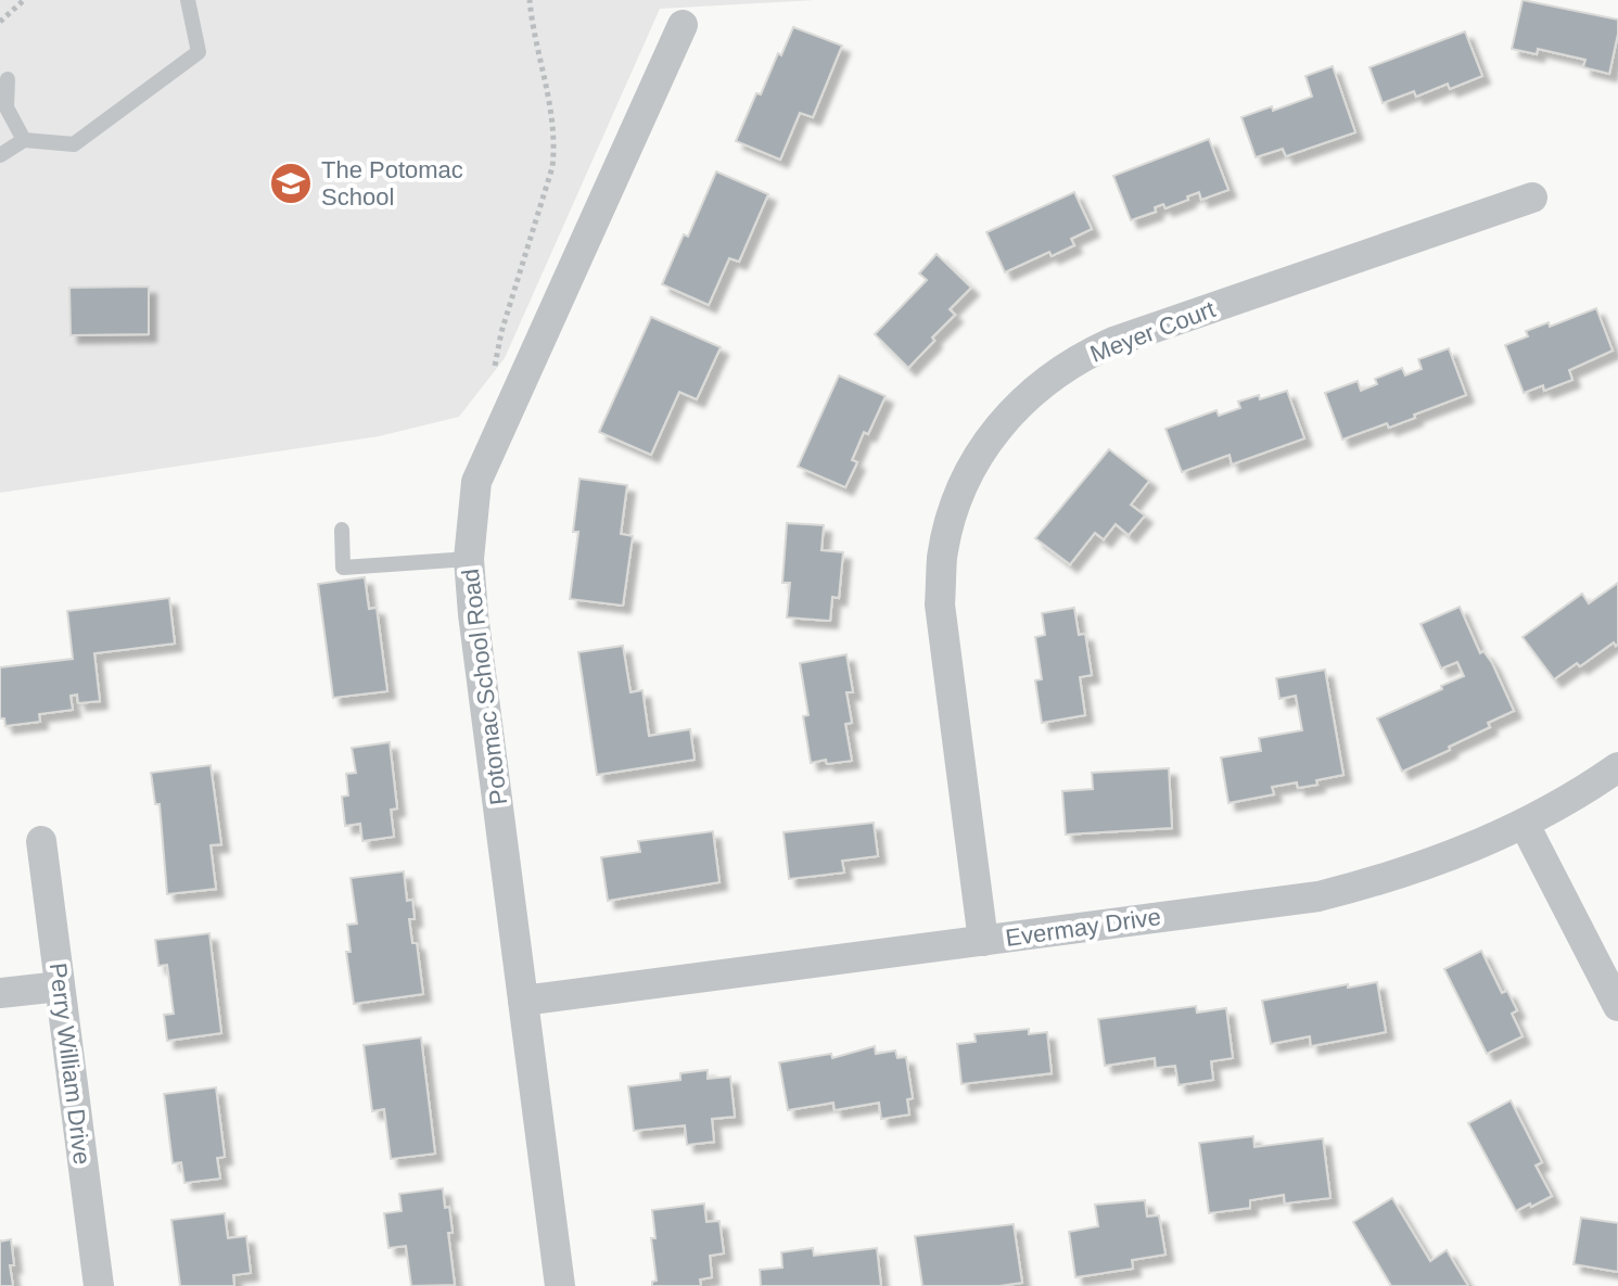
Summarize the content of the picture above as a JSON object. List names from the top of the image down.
{
  "streets": {
    "street": [
      "Meyer Court",
      "Potomac School Road",
      "Evermay Drive",
      "Perry William Drive"
    ]
  },
  "crossings": [
    ["Meyer Court", "Evermay Drive"],
    ["Potomac School Road", "Evermay Drive"]
  ],
  "places": {
    "school or university": ["The Potomac School"]
  }
}
